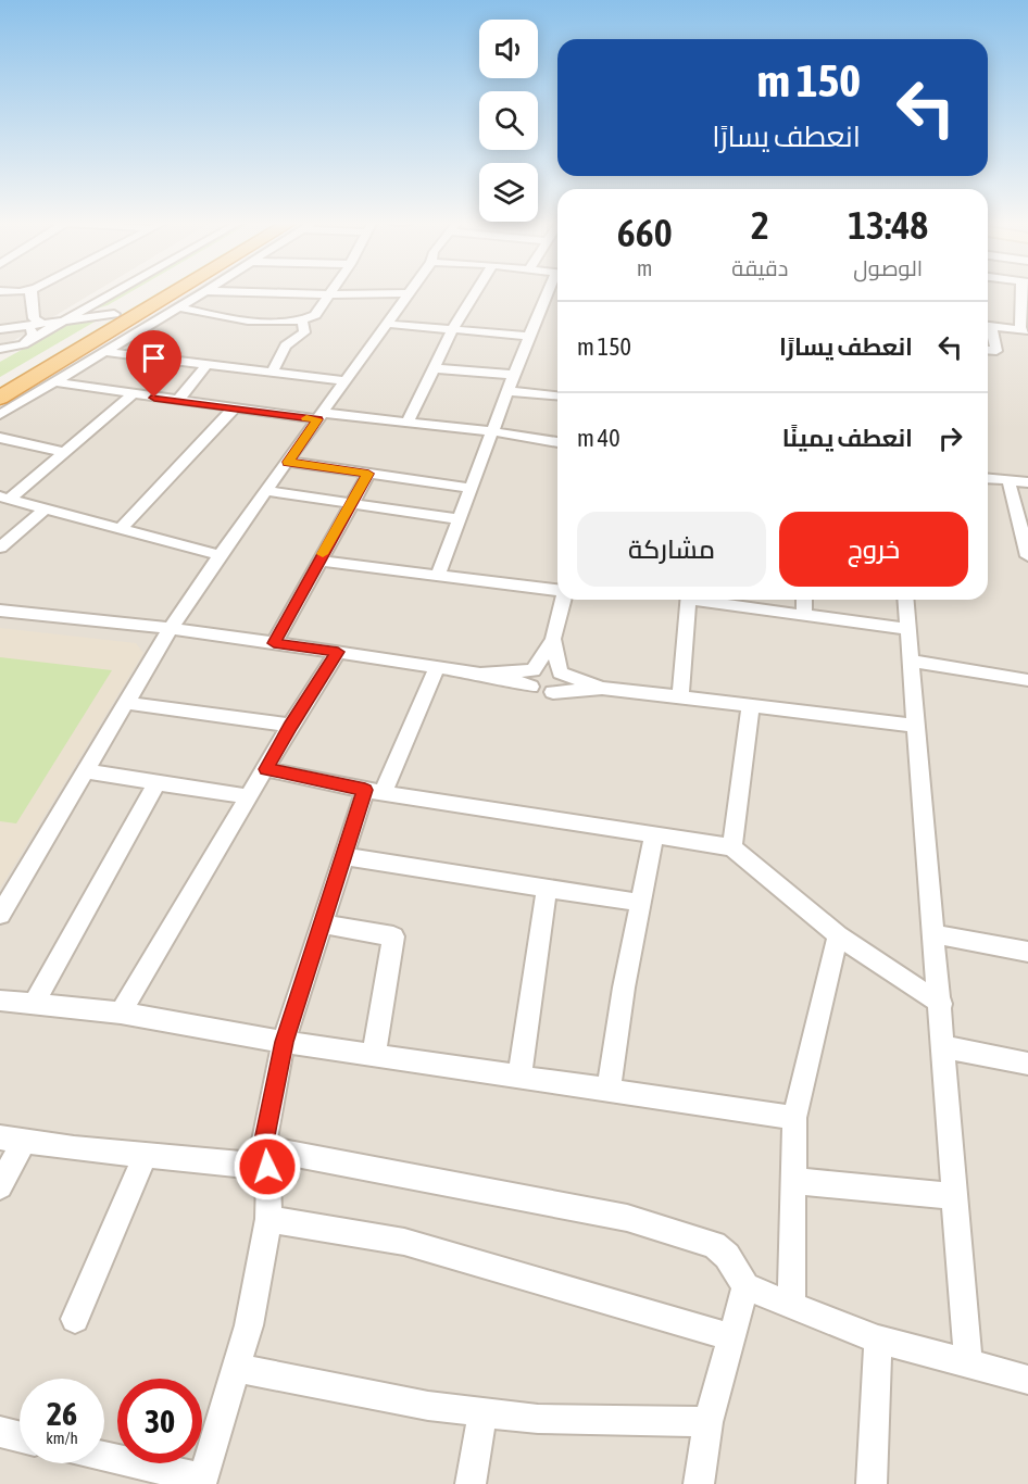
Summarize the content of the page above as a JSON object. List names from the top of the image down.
{
  "page": {
    "turn": ["150 m", "انعطف يسارًا"],
    "eta": [
      "13:48",
      "الوصول",
      "2",
      "دقيقة",
      "660",
      "m"
    ],
    "list": [
      {
        "name": "انعطف يسارًا",
        "value": "150 m"
      },
      {
        "name": "انعطف يمينًا",
        "value": "40 m"
      }
    ],
    "buttons": ["خروج", "مشاركة"],
    "speed": "26 km/h",
    "limit": "30"
  }
}
